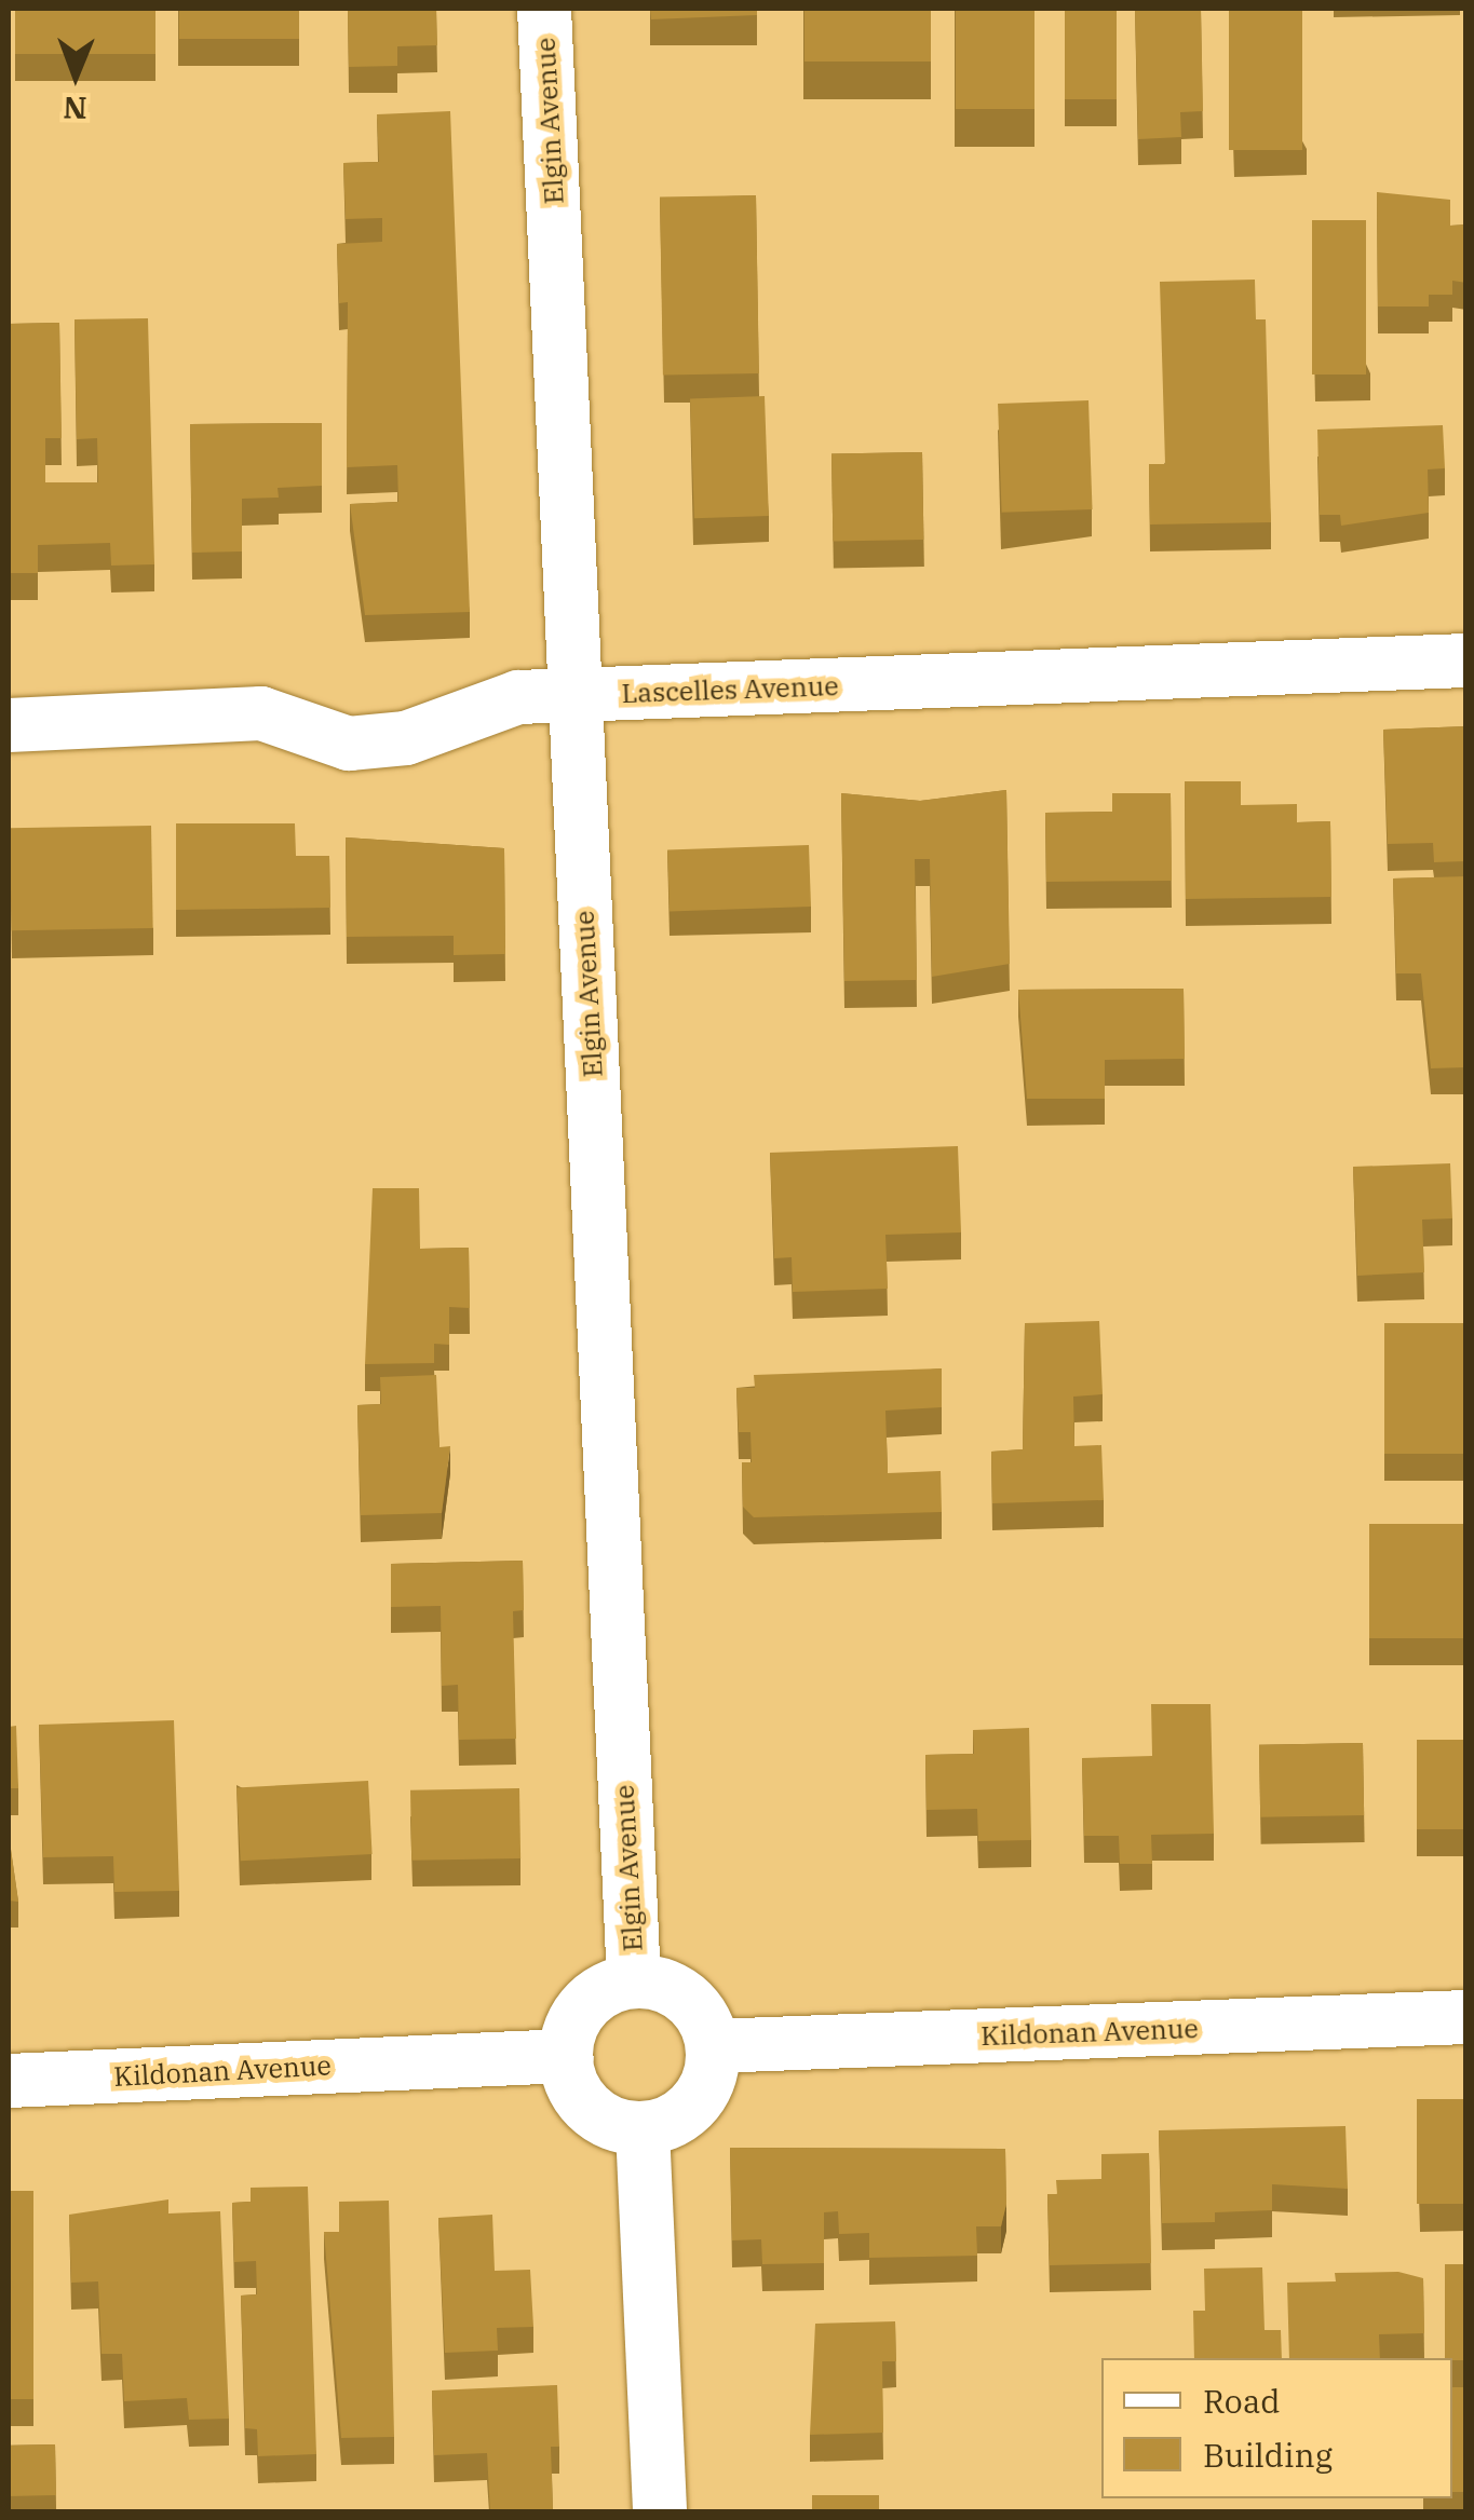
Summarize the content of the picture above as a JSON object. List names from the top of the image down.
{
  "streets": {
    "street": ["Elgin Avenue", "Lascelles Avenue", "Kildonan Avenue"]
  },
  "crossings": [
    ["Elgin Avenue", "Lascelles Avenue"],
    ["Elgin Avenue", "Kildonan Avenue"]
  ],
  "legend": ["Road", "Building"],
  "north": "bottom"
}
